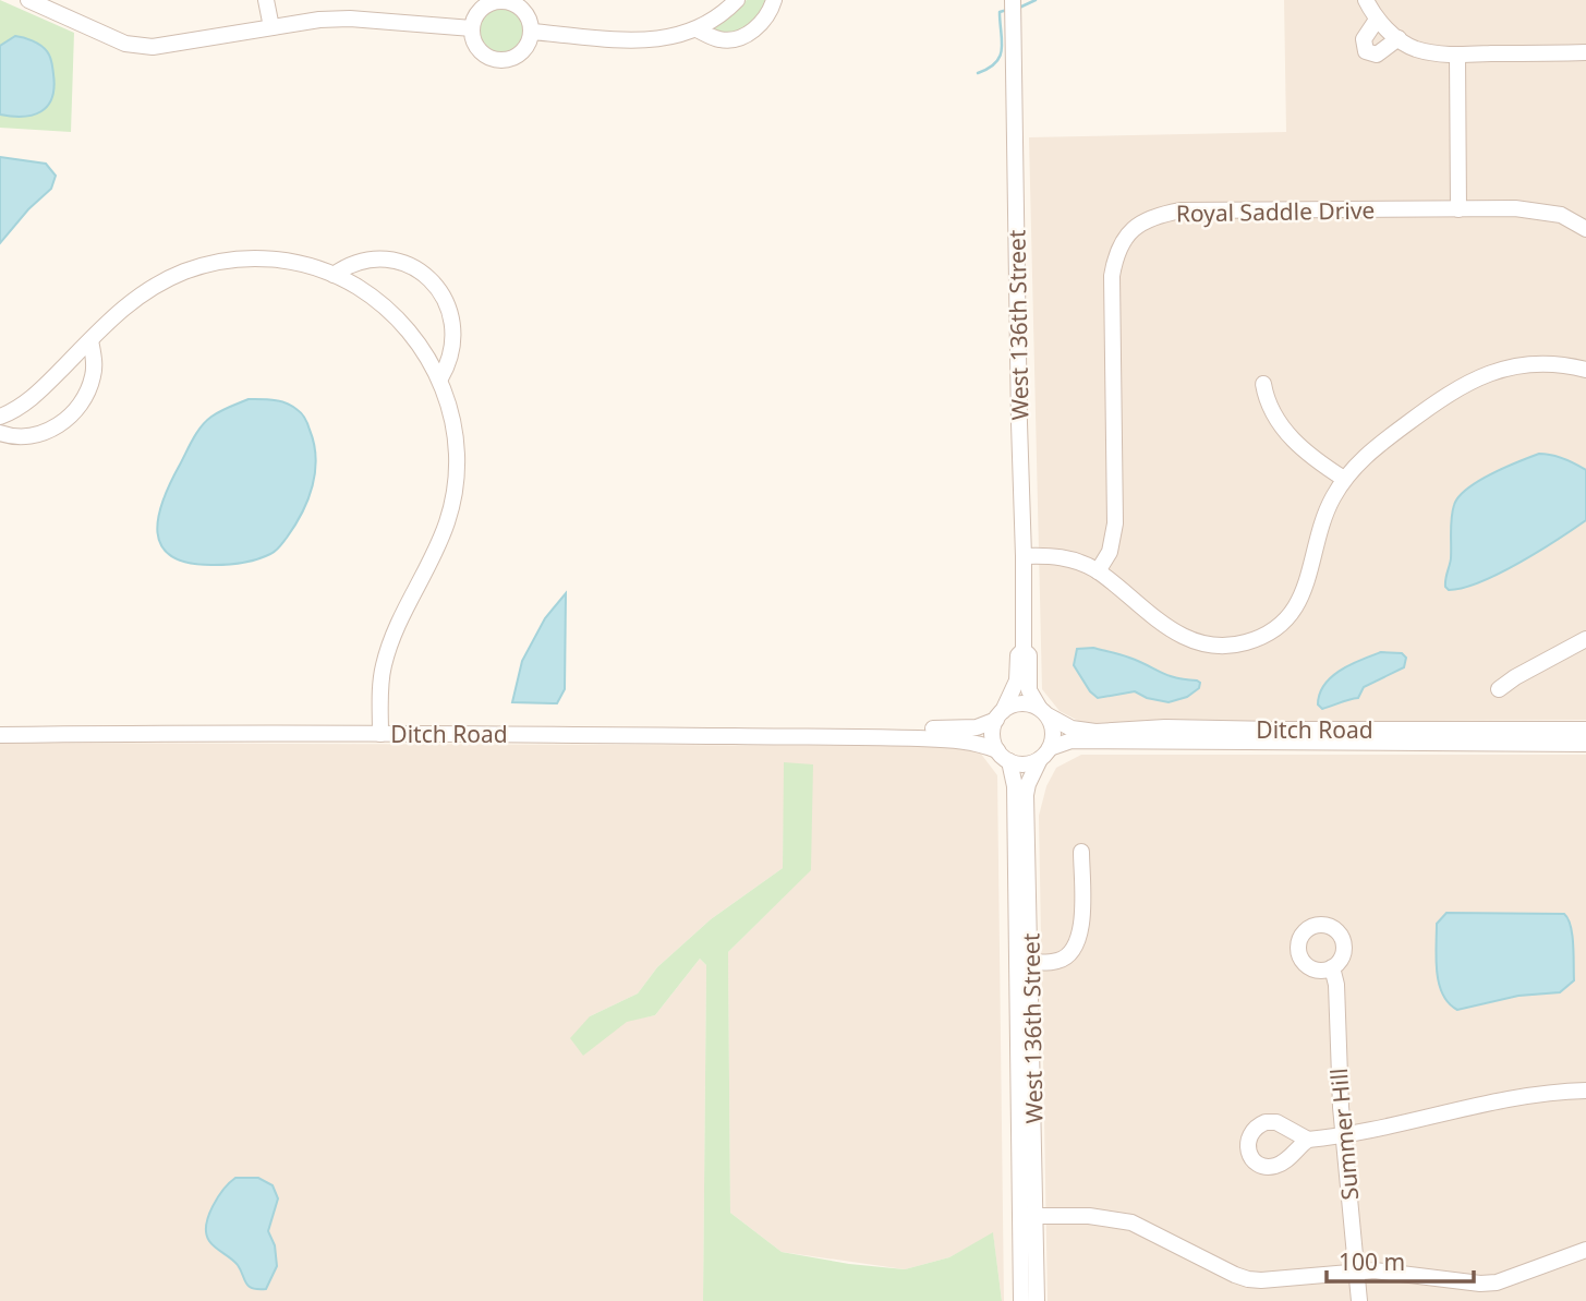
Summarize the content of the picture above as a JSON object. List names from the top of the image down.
{
  "streets": {
    "street": [
      "Royal Saddle Drive",
      "West 136th Street",
      "Ditch Road",
      "Summer Hill"
    ]
  },
  "crossings": [
    ["West 136th Street", "Ditch Road"]
  ],
  "scale_bar": "100 m"
}
